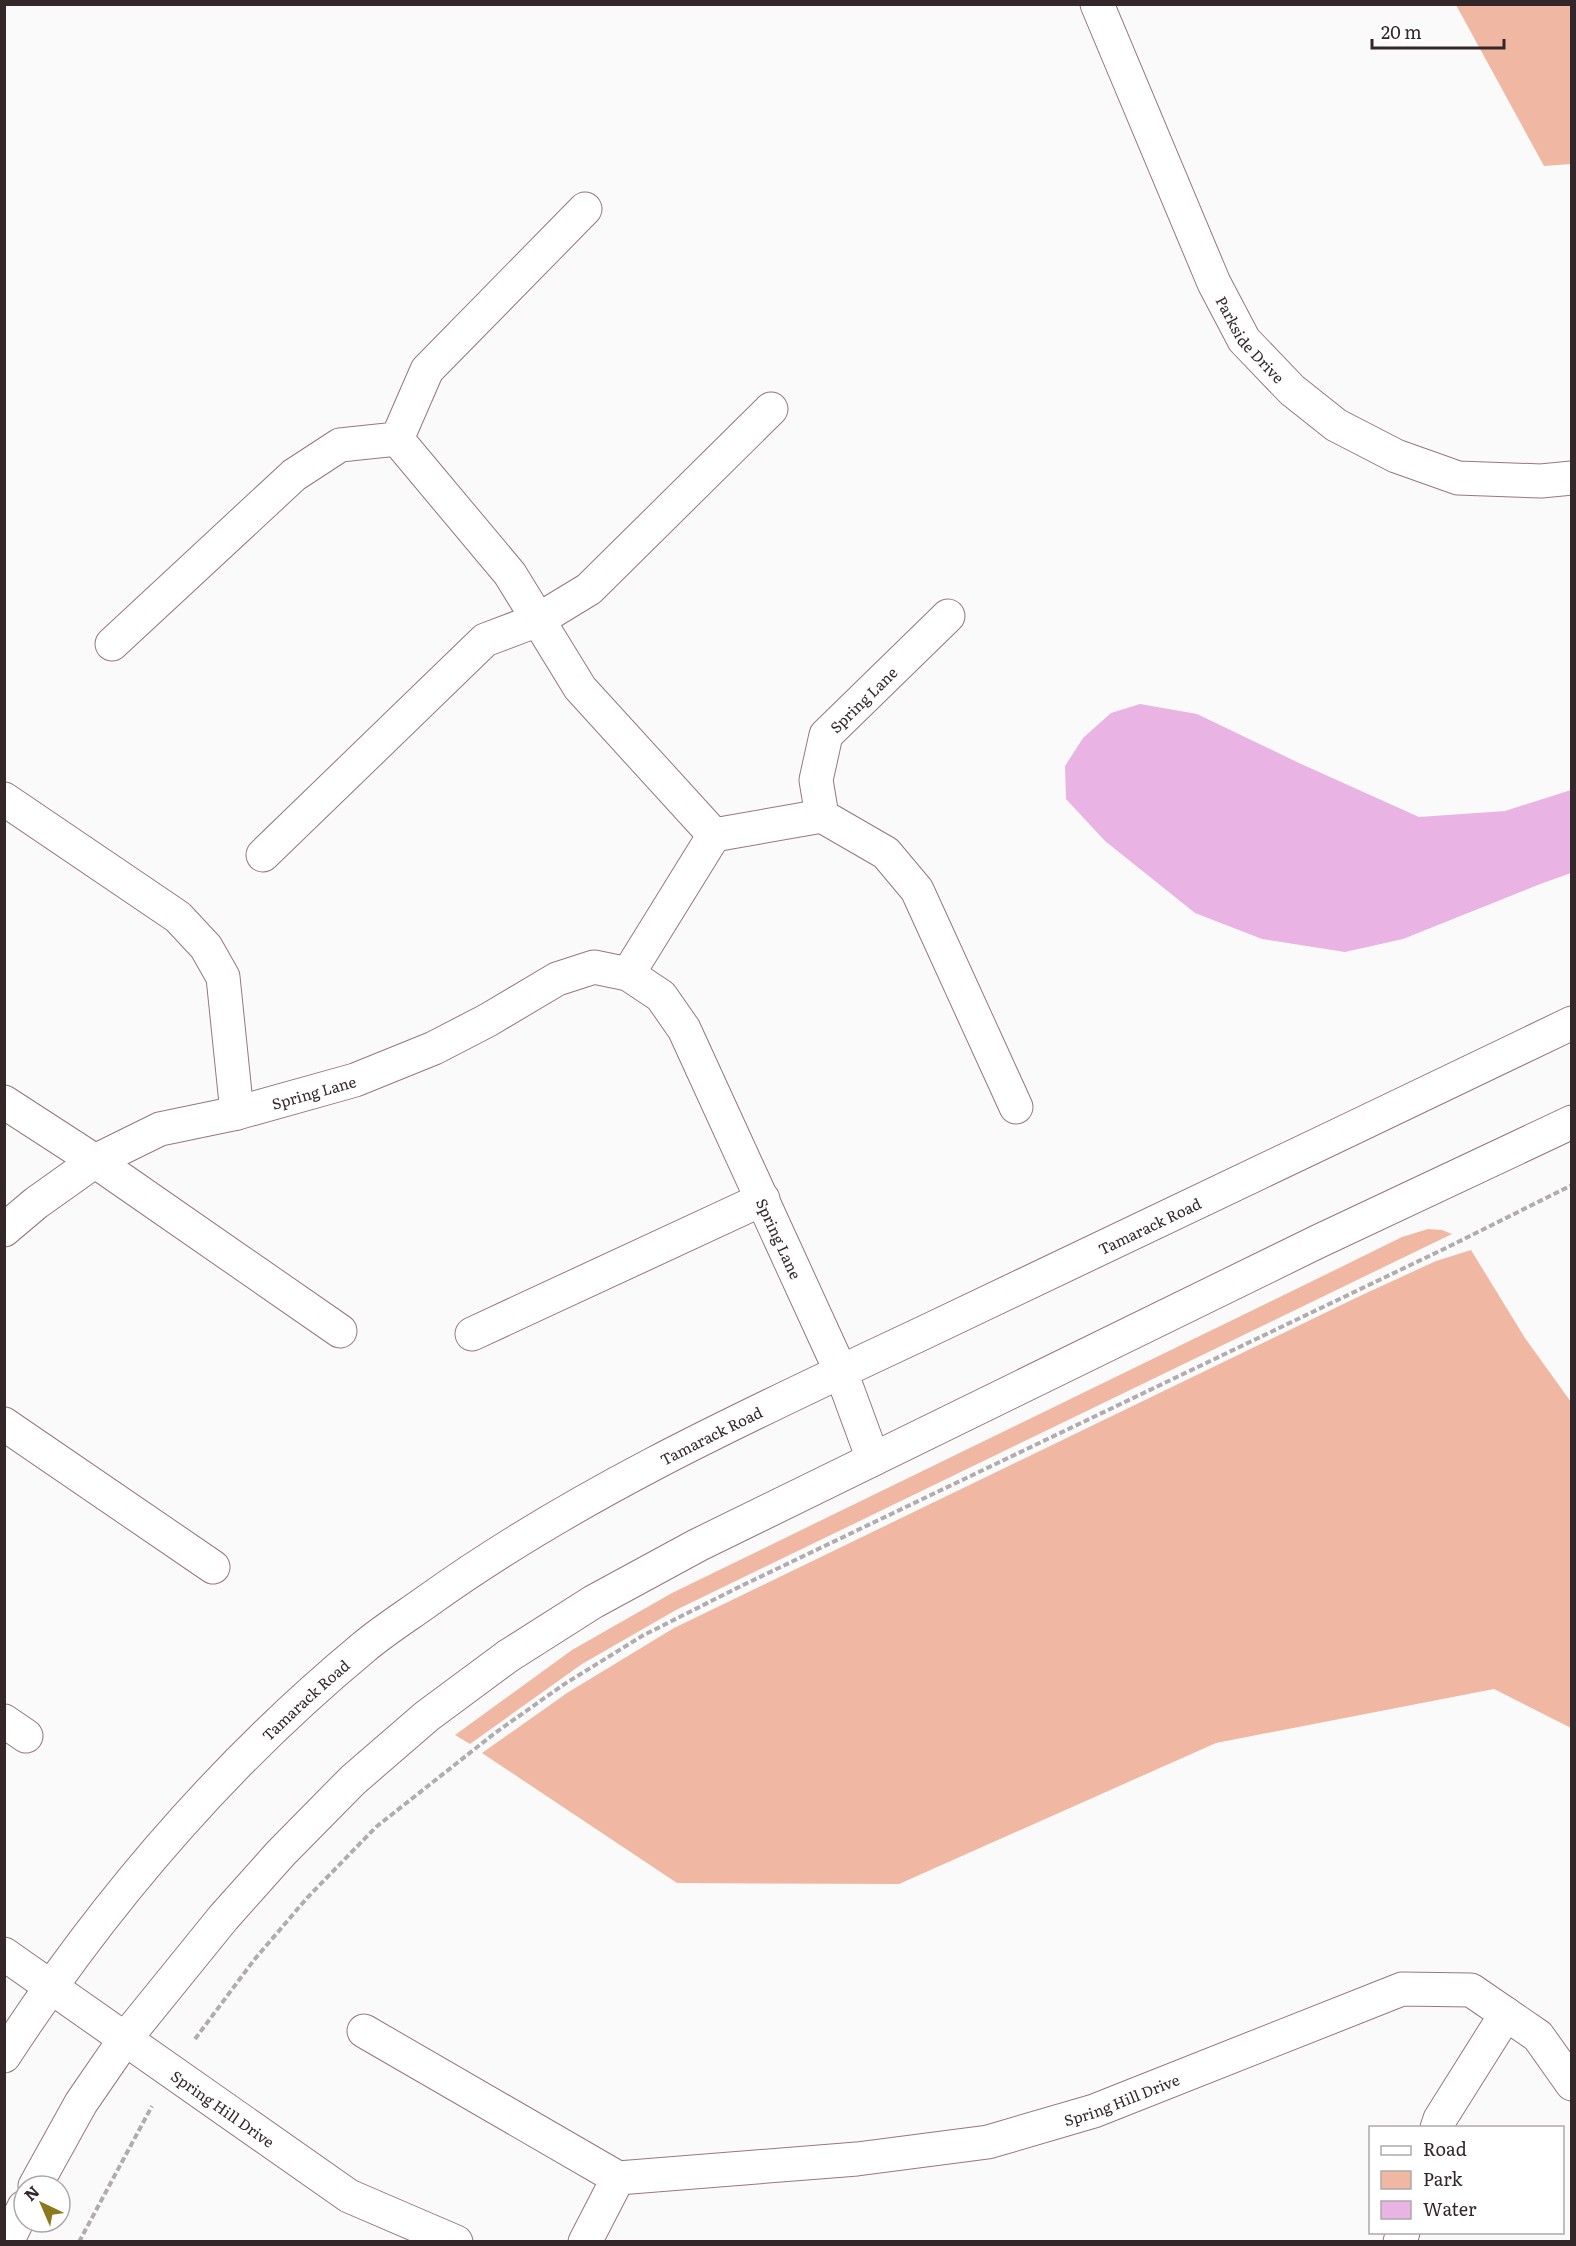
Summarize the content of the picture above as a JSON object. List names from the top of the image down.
{
  "streets": {
    "street": [
      "Parkside Drive",
      "Spring Lane",
      "Tamarack Road",
      "Spring Hill Drive"
    ]
  },
  "crossings": [
    ["Spring Lane", "Tamarack Road"],
    ["Tamarack Road", "Spring Hill Drive"]
  ],
  "legend": ["Road", "Park", "Water"],
  "scale_bar": "20 m",
  "north": "top left"
}
